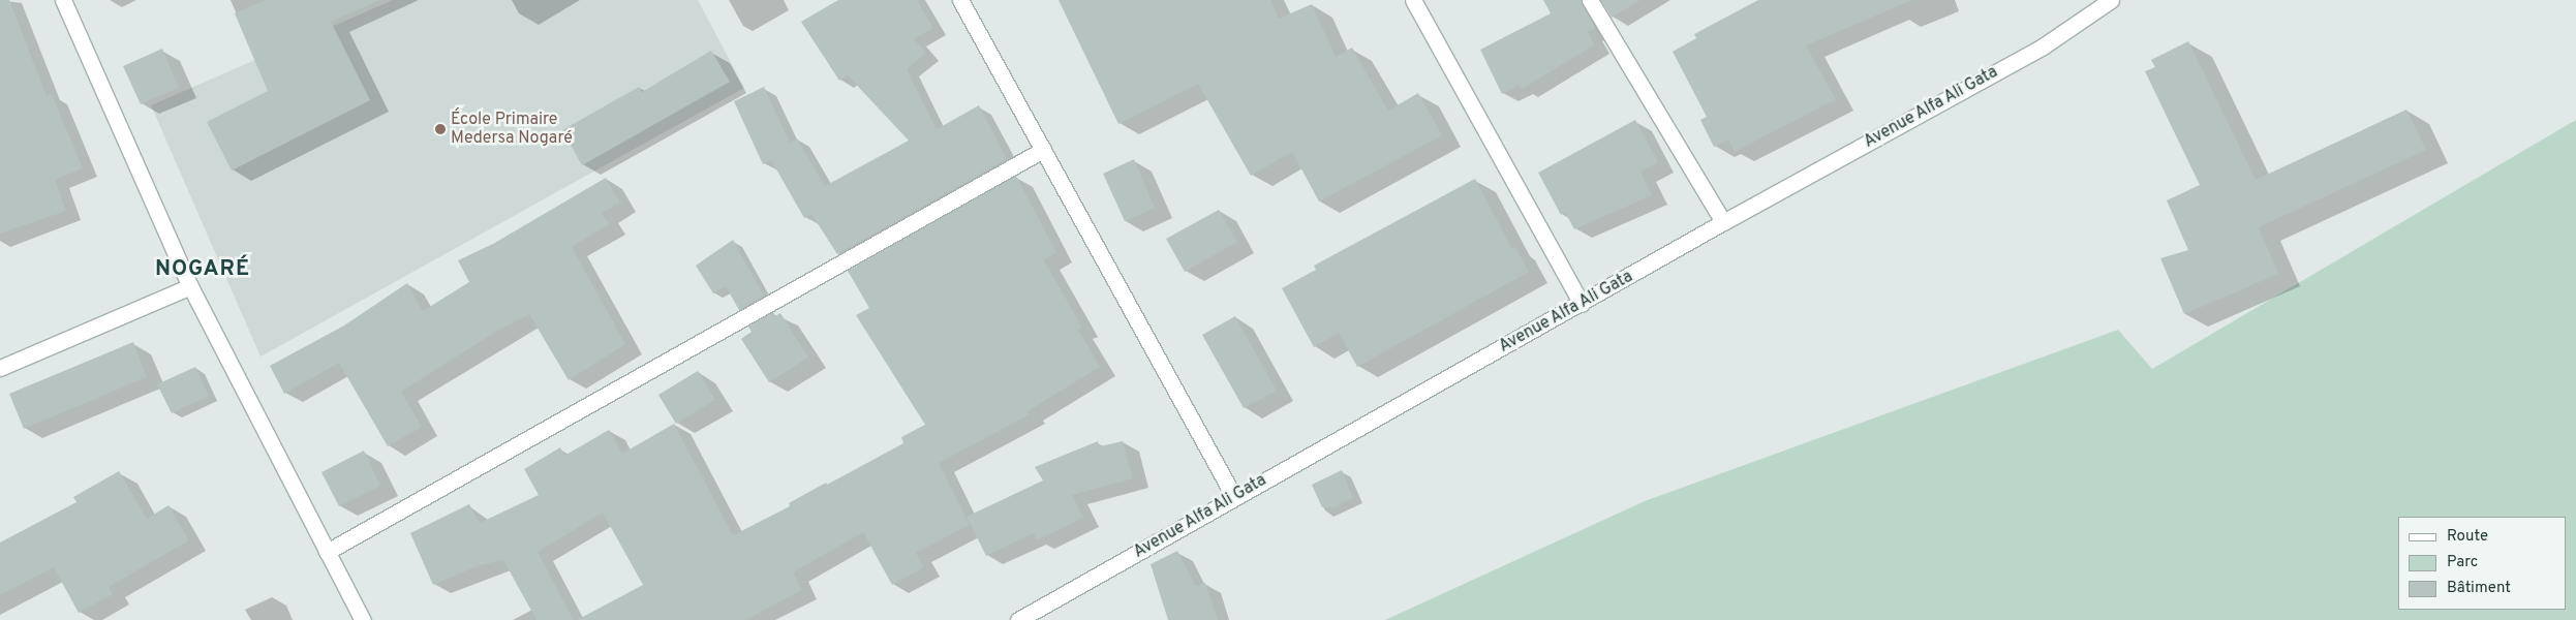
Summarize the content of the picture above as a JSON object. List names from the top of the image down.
{
  "streets": {
    "street": ["Avenue Alfa Ali Gata"]
  },
  "districts": ["NOGARÉ"],
  "places": ["École Primaire Medersa Nogaré"],
  "legend": ["Route", "Parc", "Bâtiment"]
}
